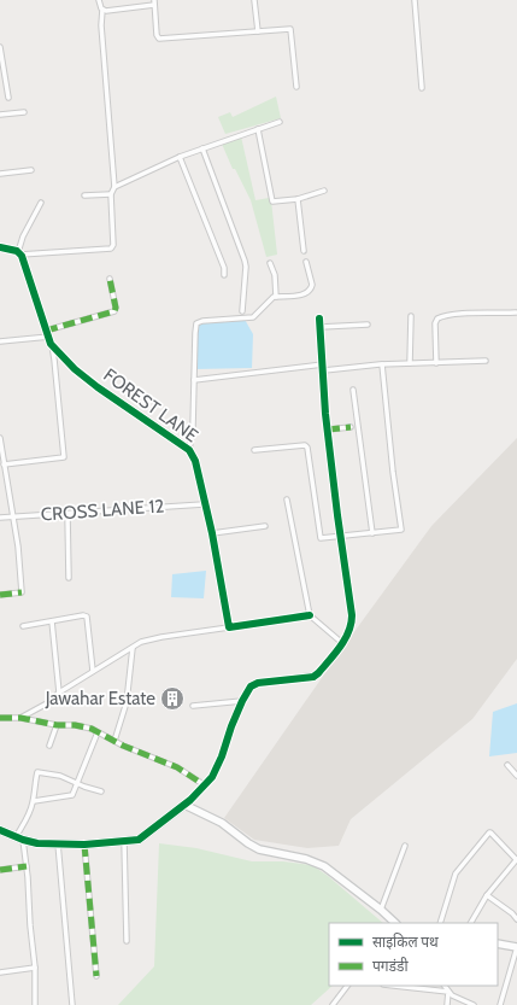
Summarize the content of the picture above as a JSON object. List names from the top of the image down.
{
  "streets": {
    "street": ["FOREST LANE", "CROSS LANE 12"]
  },
  "crossings": [
    ["FOREST LANE", "CROSS LANE 12"]
  ],
  "places": {
    "building": ["Jawahar Estate"]
  },
  "legend": ["साइकिल पथ", "पगडंडी"]
}
